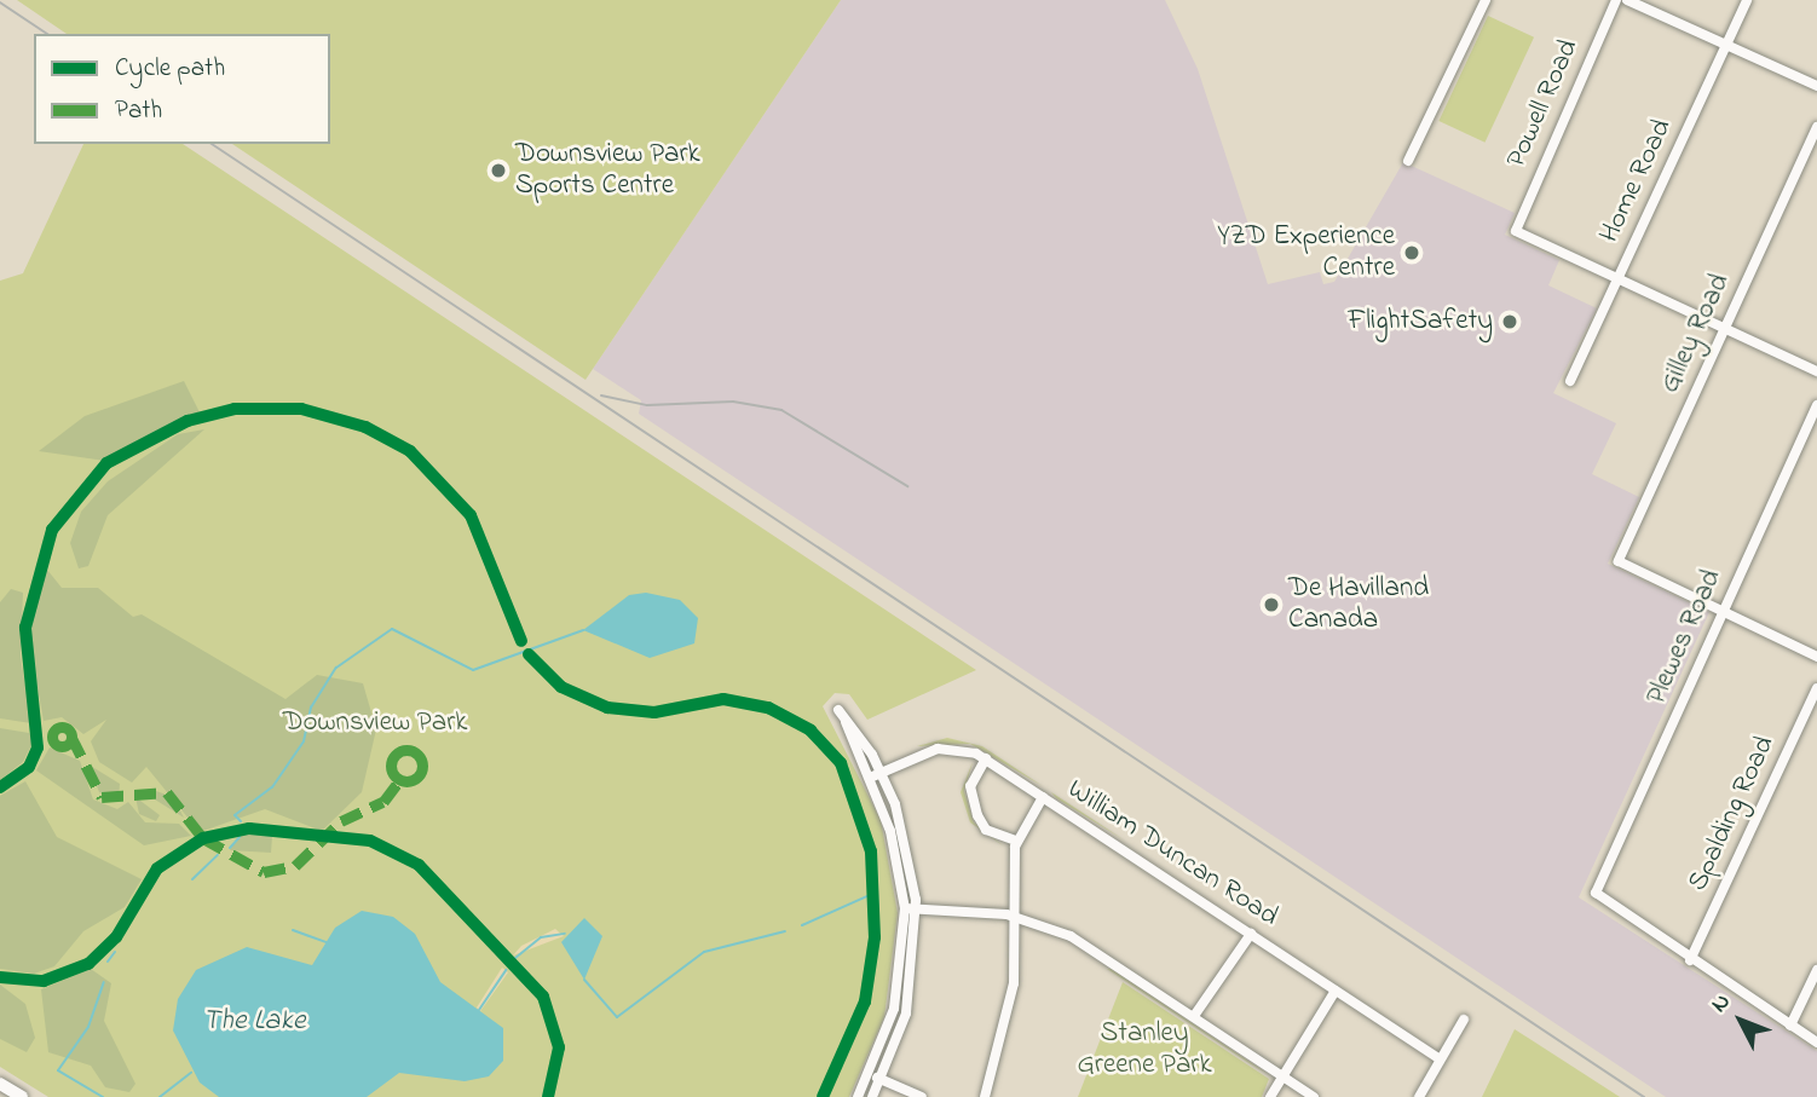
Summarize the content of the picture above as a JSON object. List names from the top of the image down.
{
  "streets": {
    "street": [
      "Powell Road",
      "Home Road",
      "Gilley Road",
      "Plewes Road",
      "Spalding Road",
      "William Duncan Road"
    ]
  },
  "crossings": [
    ["Powell Road", "Home Road"],
    ["Gilley Road", "Plewes Road"],
    ["Plewes Road", "Spalding Road"]
  ],
  "water": ["The Lake"],
  "parks": ["Downsview Park", "Stanley Greene Park"],
  "places": [
    "Downsview Park Sports Centre",
    "YZD Experience Centre",
    "FlightSafety",
    "De Havilland Canada"
  ],
  "legend": ["Cycle path", "Path"],
  "north": "top left"
}
